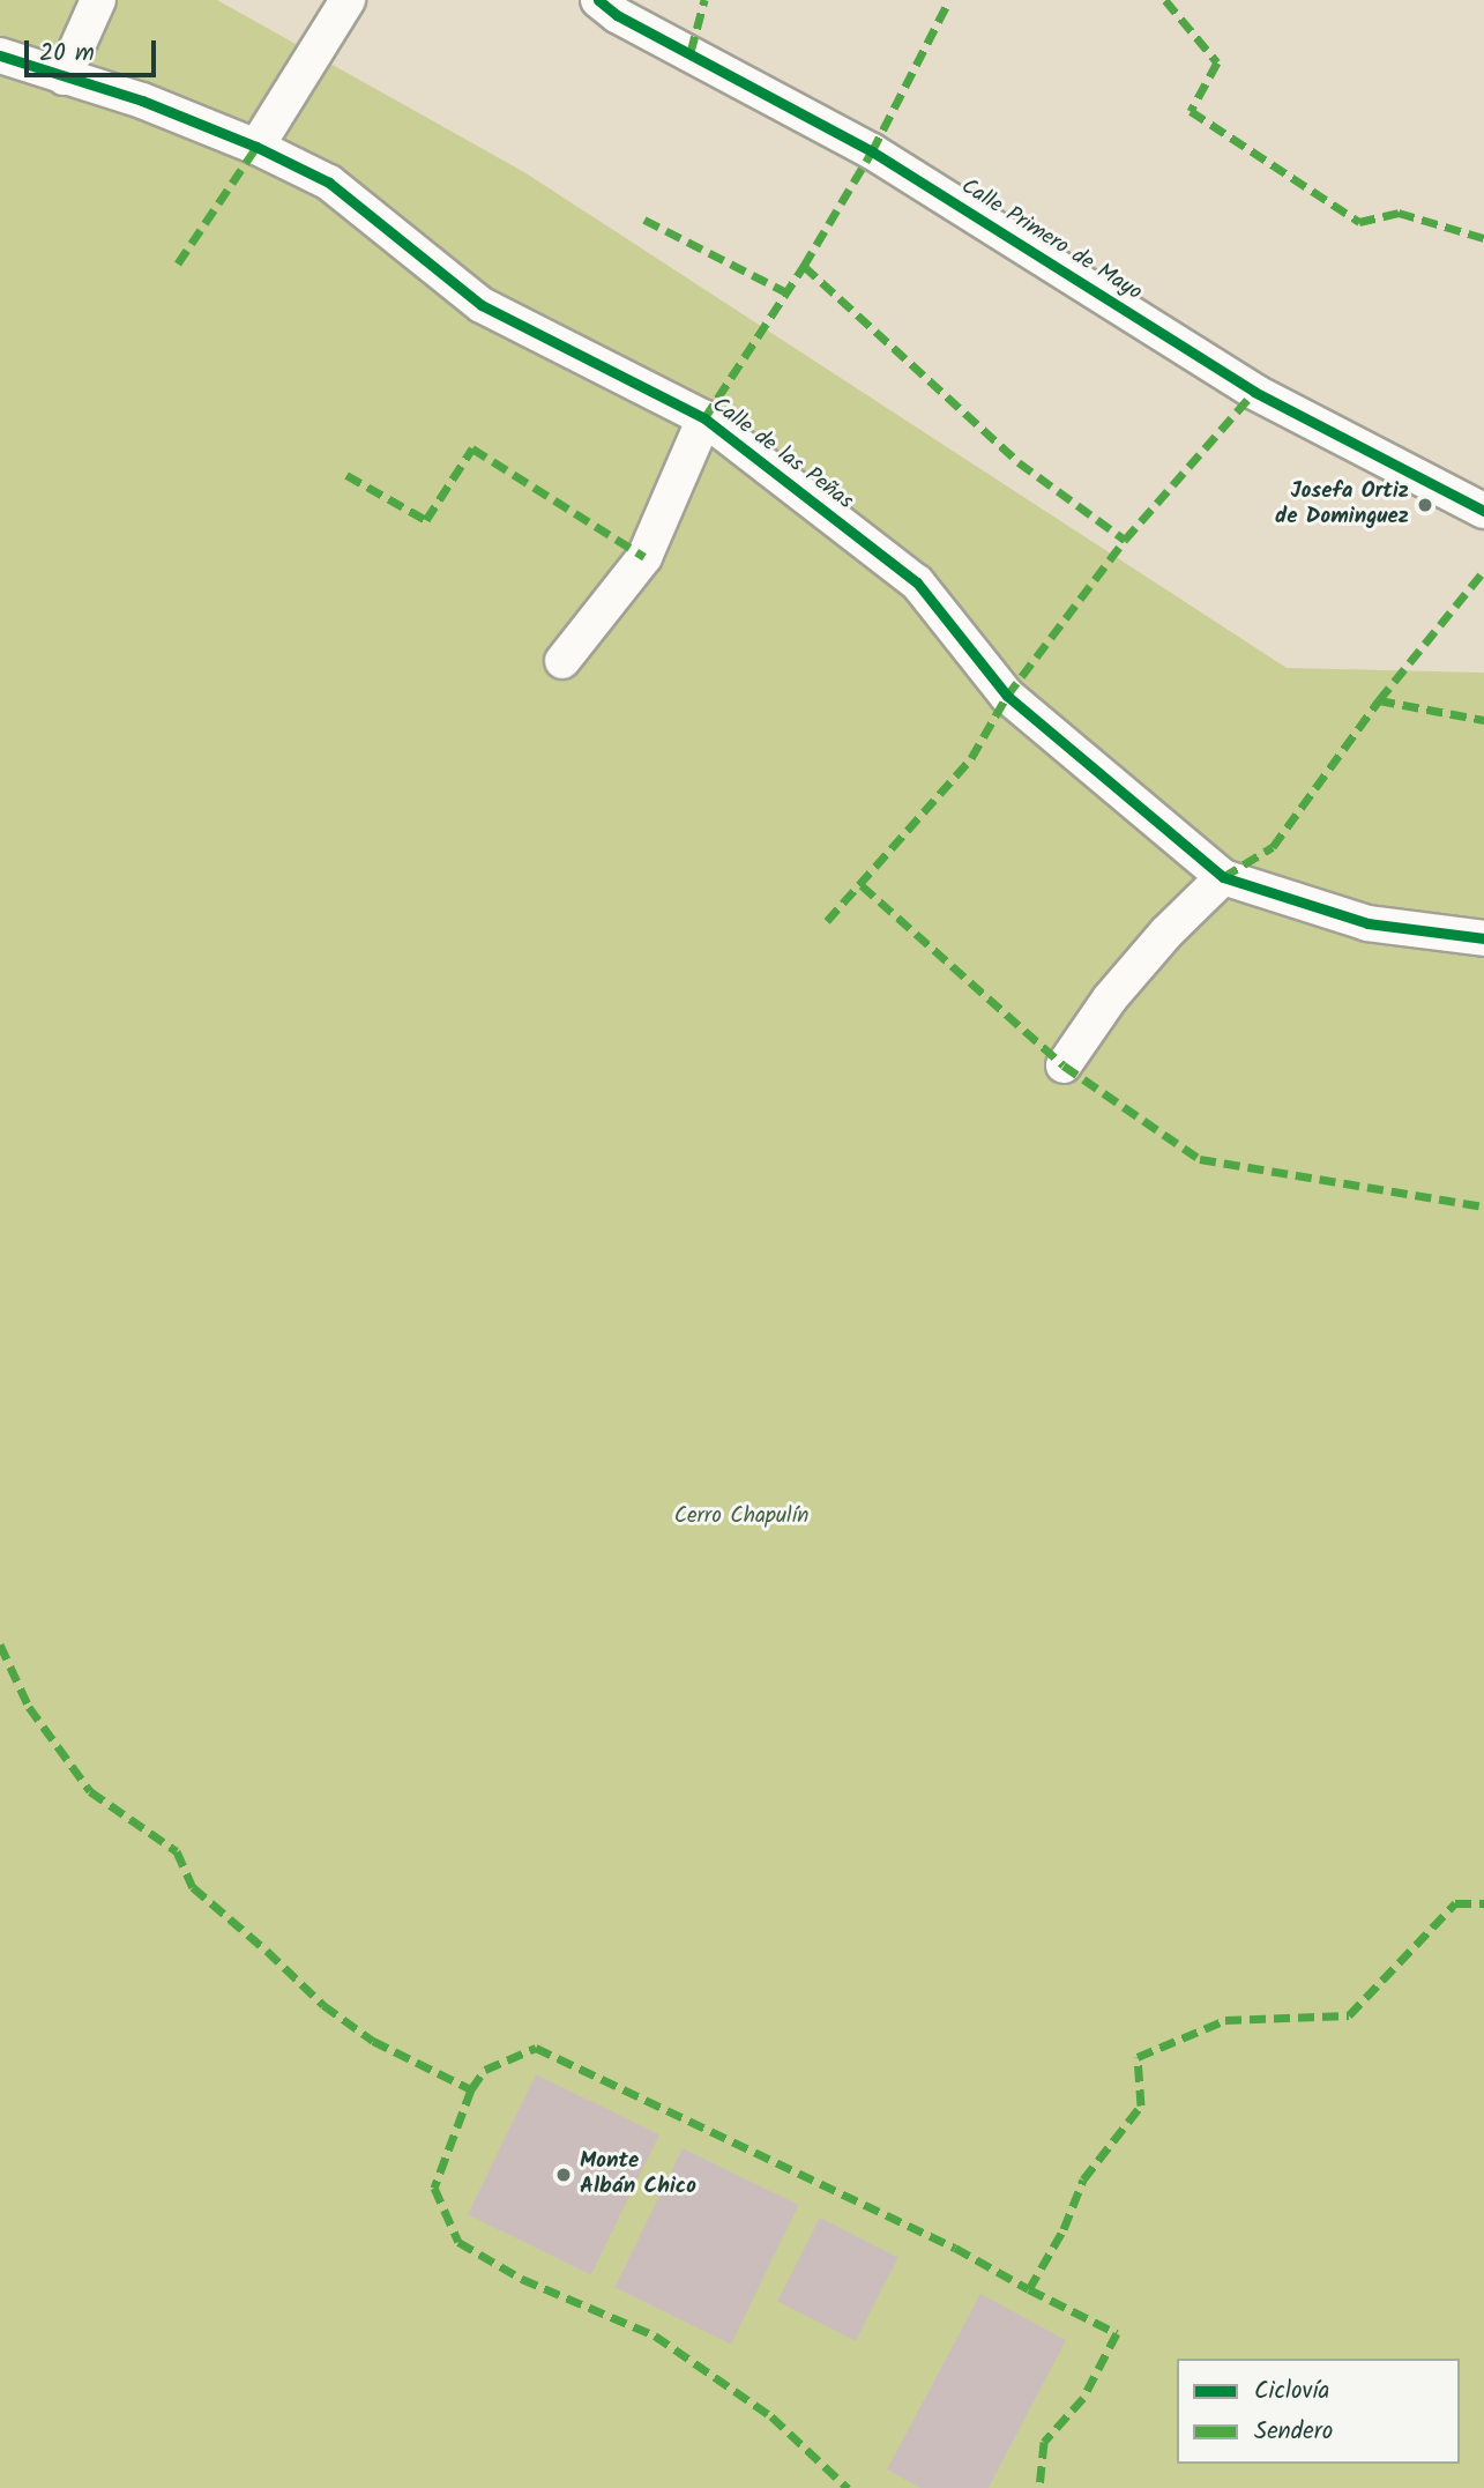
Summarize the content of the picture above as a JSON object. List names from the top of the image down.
{
  "streets": {
    "street": ["Calle Primero de Mayo", "Calle de las Peñas"]
  },
  "parks": ["Cerro Chapulín"],
  "places": ["Josefa Ortiz de Dominguez", "Monte Albán Chico"],
  "legend": ["Ciclovía", "Sendero"],
  "scale_bar": "20 m"
}
